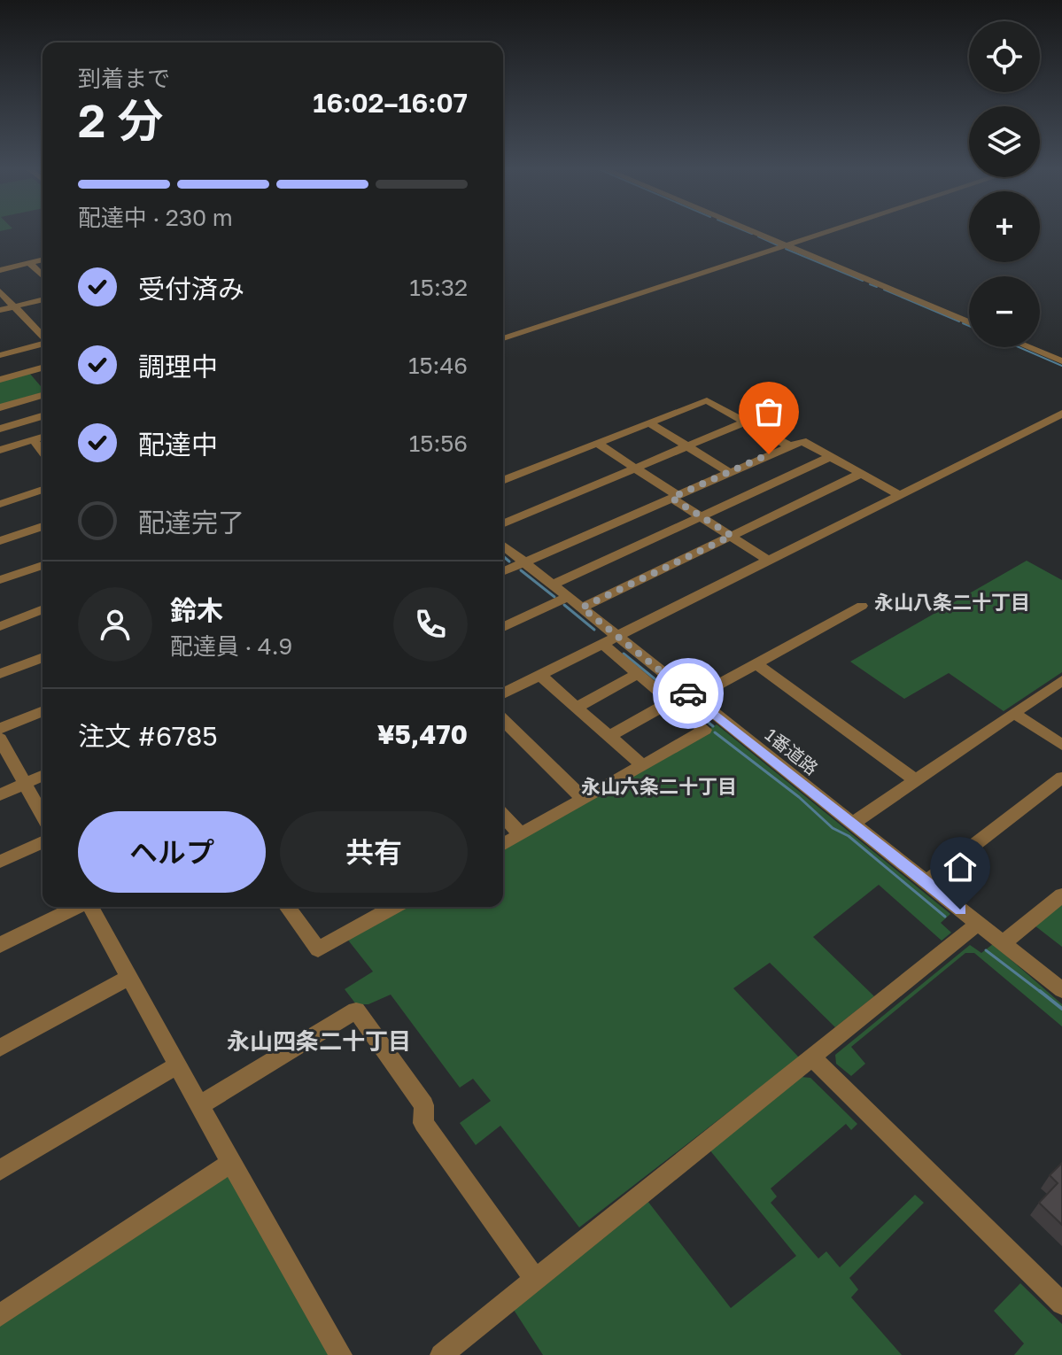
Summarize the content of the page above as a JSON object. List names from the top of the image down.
{
  "streets": {
    "street": ["1番道路"]
  },
  "districts": ["永山八条二十丁目", "永山六条二十丁目", "永山四条二十丁目"],
  "page": {
    "map_buttons": ["+", "−"],
    "heading": ["2 分", "到着まで", "16:02–16:07"],
    "panel": [
      "鈴木",
      "配達員 · 4.9",
      "注文 #6785",
      "¥5,470"
    ],
    "bar": "配達中 · 230 m",
    "list": [
      ["受付済み", "15:32"],
      ["調理中", "15:46"],
      ["配達中", "15:56"],
      "配達完了"
    ],
    "buttons": ["ヘルプ", "共有"]
  }
}
